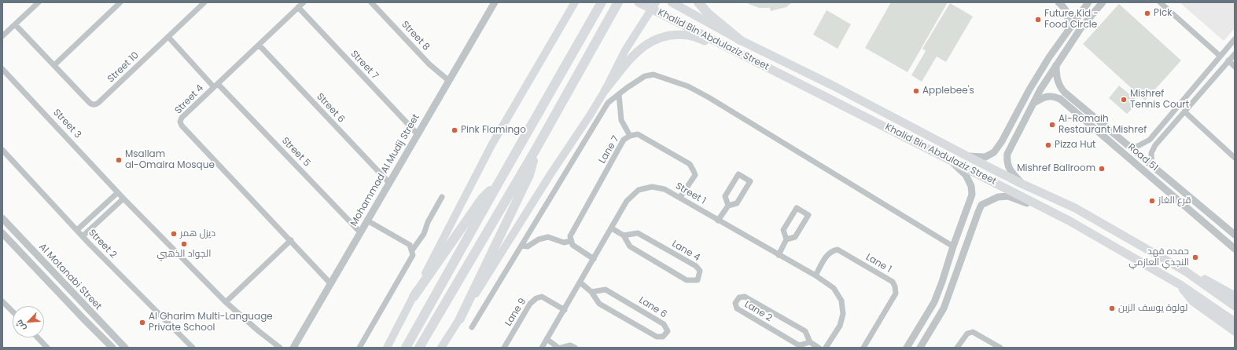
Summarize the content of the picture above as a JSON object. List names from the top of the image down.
{
  "streets": {
    "main road": ["Khalid Bin Abdulaziz Street"],
    "street": [
      "Street 8",
      "Street 7",
      "Street 10",
      "Street 4",
      "Street 6",
      "Street 3",
      "Lane 7",
      "Street 5",
      "Road 51",
      "Mohammad Al Mudij Street",
      "Street 1",
      "Street 2",
      "Lane 4",
      "Lane 1",
      "Al Motanabi Street",
      "Lane 6",
      "Lane 2",
      "Lane 9"
    ]
  },
  "crossings": [
    ["Street 8", "Mohammad Al Mudij Street"],
    ["Street 7", "Street 4"],
    ["Street 7", "Mohammad Al Mudij Street"],
    ["Street 10", "Street 5"],
    ["Street 4", "Street 6"],
    ["Street 4", "Street 5"],
    ["Street 4", "Mohammad Al Mudij Street"],
    ["Street 6", "Mohammad Al Mudij Street"],
    ["Lane 7", "Street 1"],
    ["Street 5", "Mohammad Al Mudij Street"],
    ["Street 1", "Lane 4"],
    ["Street 1", "Lane 1"],
    ["Street 1", "Lane 6"],
    ["Street 1", "Lane 9"]
  ],
  "places": [
    "Pick",
    "Future Kid - Food Circle",
    "Applebee's",
    "Mishref Tennis Court",
    "Al-Romaih Restaurant Mishref",
    "Pink Flamingo",
    "Pizza Hut",
    "Msallam al-Omaira Mosque",
    "Mishref Ballroom",
    "قرع الغاز",
    "ديزل همر",
    "الجواد الذهبي",
    "حمده فهد النجدي العازمي",
    "لولوة يوسف الزبن",
    "Al Gharim Multi-Language Private School"
  ],
  "north": "bottom left"
}
